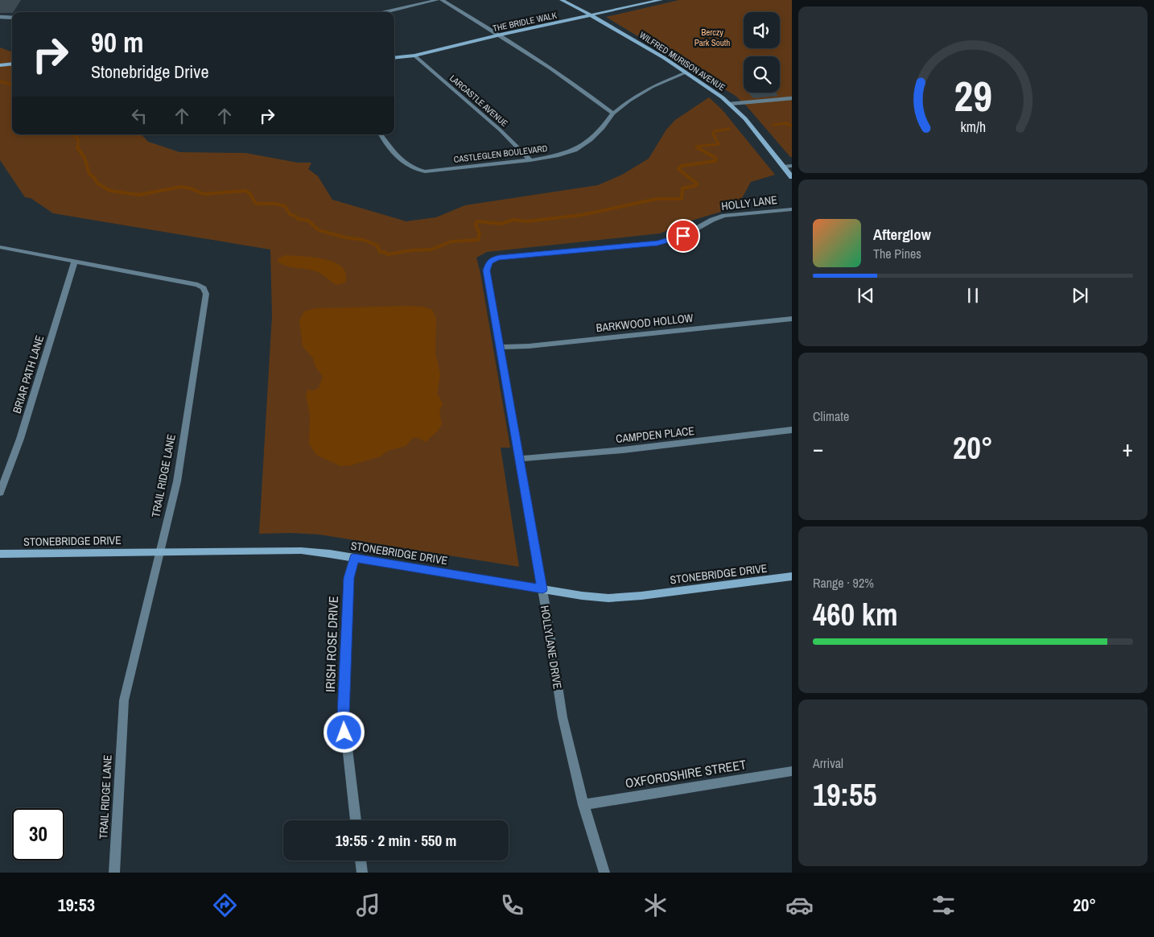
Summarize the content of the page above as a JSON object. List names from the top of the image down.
{
  "streets": {
    "street": [
      "THE BRIDLE WALK",
      "WILFRED MURISON AVENUE",
      "LARCASTLE AVENUE",
      "CASTLEGLEN BOULEVARD",
      "HOLLY LANE",
      "BARKWOOD HOLLOW",
      "BRIAR PATH LANE",
      "CAMPDEN PLACE",
      "TRAIL RIDGE LANE",
      "STONEBRIDGE DRIVE",
      "IRISH ROSE DRIVE",
      "HOLLYLANE DRIVE",
      "OXFORDSHIRE STREET"
    ]
  },
  "crossings": [
    ["THE BRIDLE WALK", "WILFRED MURISON AVENUE"],
    ["THE BRIDLE WALK", "LARCASTLE AVENUE"],
    ["WILFRED MURISON AVENUE", "CASTLEGLEN BOULEVARD"],
    ["LARCASTLE AVENUE", "CASTLEGLEN BOULEVARD"],
    ["HOLLY LANE", "BARKWOOD HOLLOW"],
    ["HOLLY LANE", "HOLLYLANE DRIVE"],
    ["BARKWOOD HOLLOW", "HOLLYLANE DRIVE"],
    ["BRIAR PATH LANE", "TRAIL RIDGE LANE"],
    ["CAMPDEN PLACE", "HOLLYLANE DRIVE"],
    ["TRAIL RIDGE LANE", "STONEBRIDGE DRIVE"],
    ["STONEBRIDGE DRIVE", "IRISH ROSE DRIVE"],
    ["STONEBRIDGE DRIVE", "HOLLYLANE DRIVE"],
    ["HOLLYLANE DRIVE", "OXFORDSHIRE STREET"]
  ],
  "parks": ["Berczy Park South"],
  "page": {
    "turn": ["90 m", "Stonebridge Drive"],
    "song": ["Afterglow", "The Pines"],
    "tile": [
      "Climate",
      ["Range · 92%", "460 km"],
      ["Arrival", "19:55"]
    ],
    "heat": ["−", "20°", "+"],
    "limit": "30",
    "trip": "19:55 · 2 min · 550 m",
    "tabs": ["19:53", "20°"],
    "gauge": ["29", "km/h"]
  }
}
